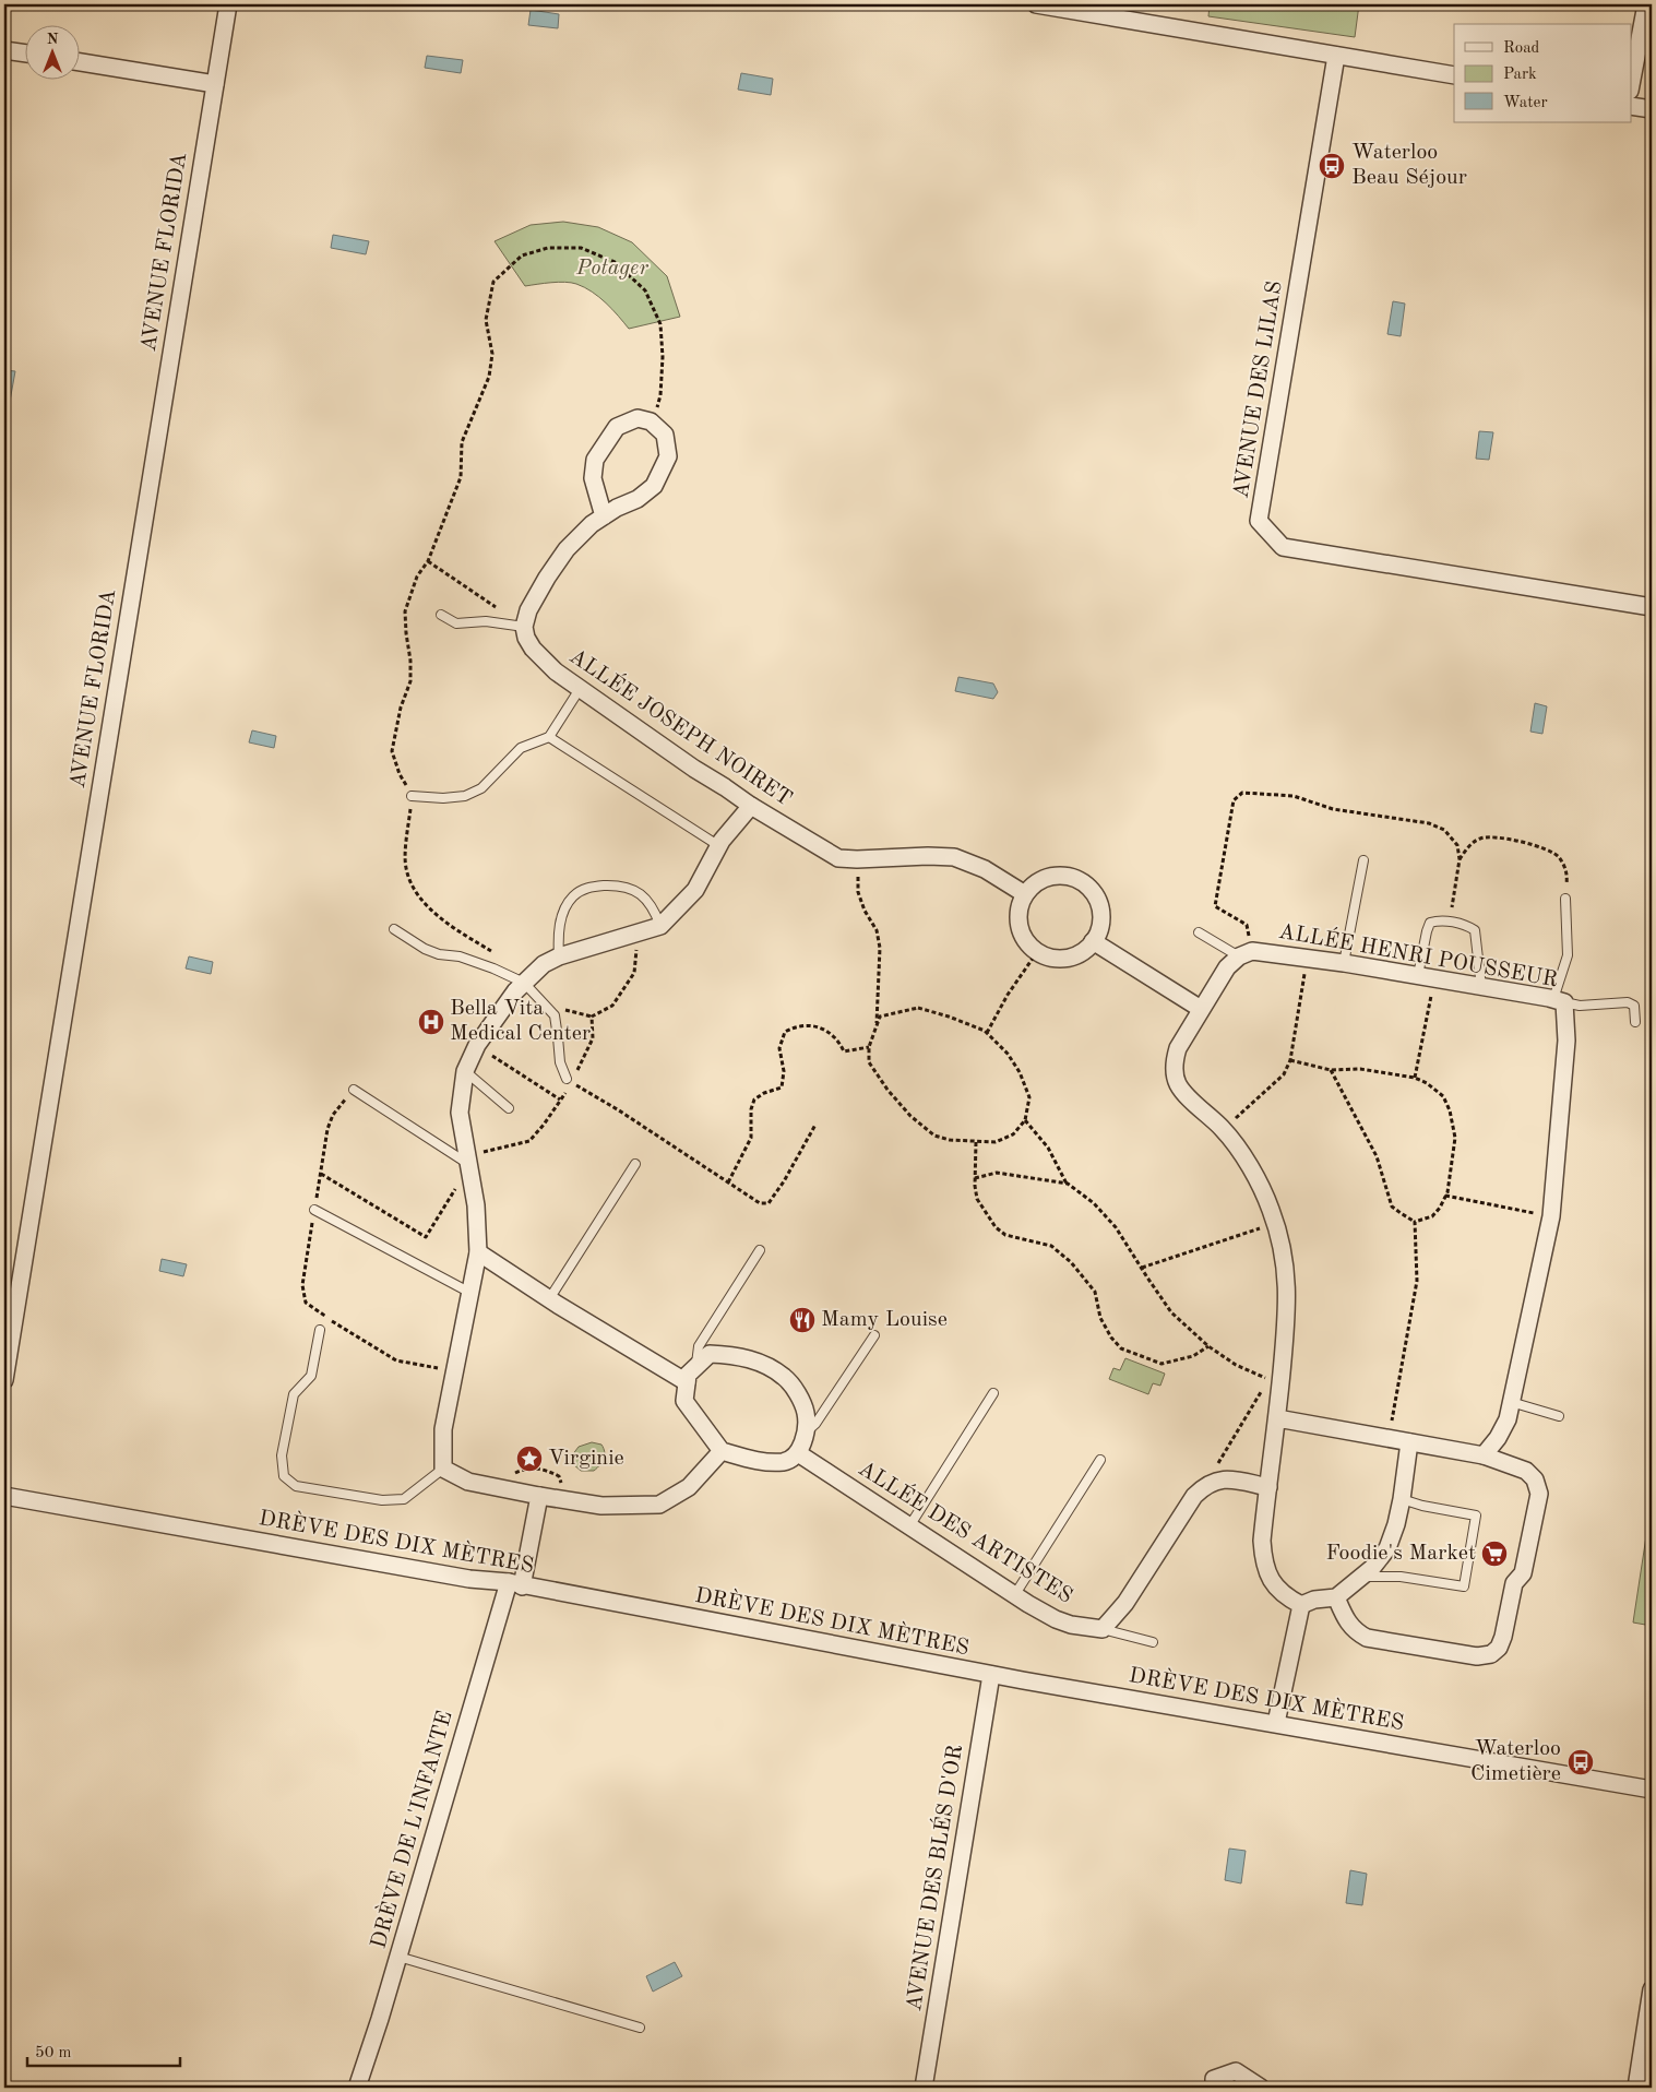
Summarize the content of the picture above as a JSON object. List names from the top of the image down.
{
  "streets": {
    "street": [
      "AVENUE FLORIDA",
      "AVENUE DES LILAS",
      "ALLÉE JOSEPH NOIRET",
      "ALLÉE HENRI POUSSEUR",
      "ALLÉE DES ARTISTES",
      "DRÈVE DES DIX MÈTRES",
      "DRÈVE DE L'INFANTE",
      "AVENUE DES BLÉS D'OR"
    ]
  },
  "crossings": [
    ["DRÈVE DES DIX MÈTRES", "DRÈVE DE L'INFANTE"],
    ["DRÈVE DES DIX MÈTRES", "AVENUE DES BLÉS D'OR"]
  ],
  "parks": ["Potager"],
  "places": {
    "bus stop": ["Waterloo Beau Séjour", "Waterloo Cimetière"],
    "hospital": ["Bella Vita Medical Center"],
    "restaurant": ["Mamy Louise"],
    "place": ["Virginie"],
    "supermarket": ["Foodie's Market"]
  },
  "legend": ["Road", "Park", "Water"],
  "scale_bar": "50 m",
  "north": "top"
}
